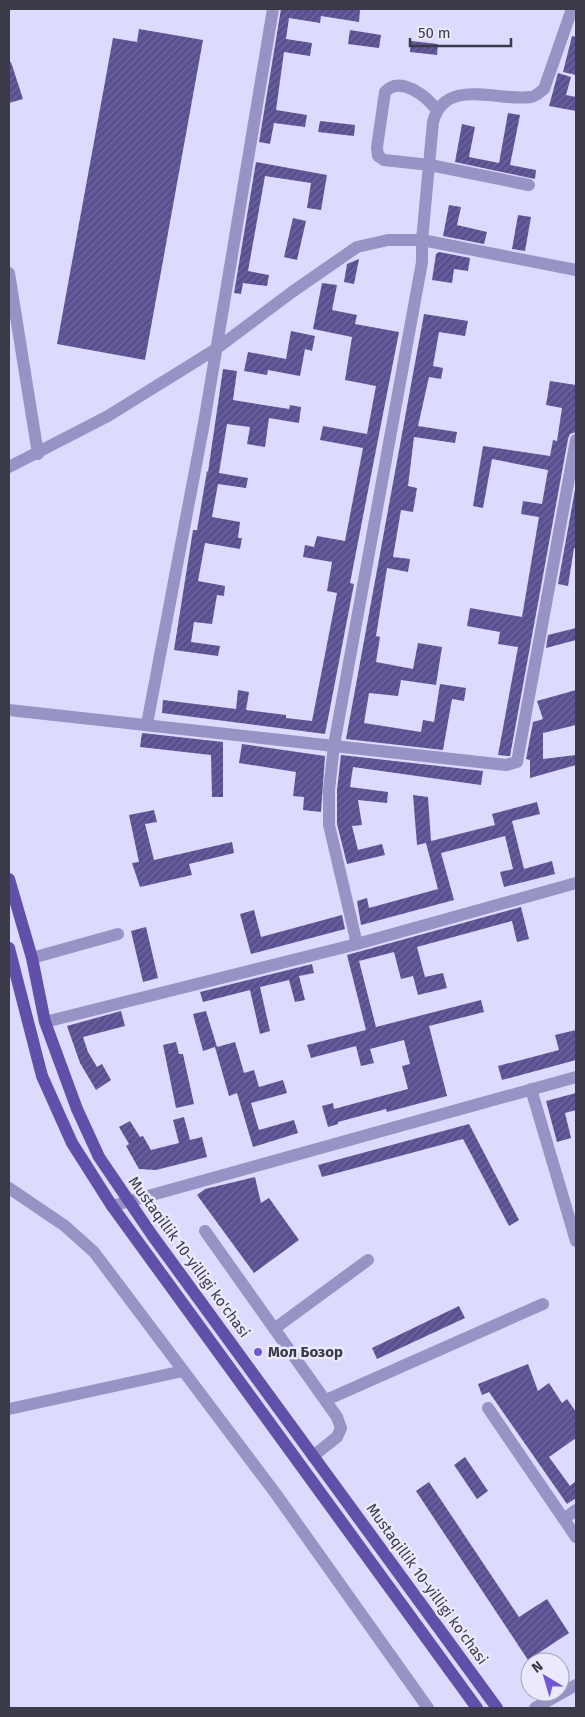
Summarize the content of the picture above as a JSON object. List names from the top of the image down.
{
  "streets": {
    "main road": ["Mustaqillik 10-yilligi ko'chasi"]
  },
  "places": ["Мол Бозор"],
  "scale_bar": "50 m",
  "north": "top left"
}
